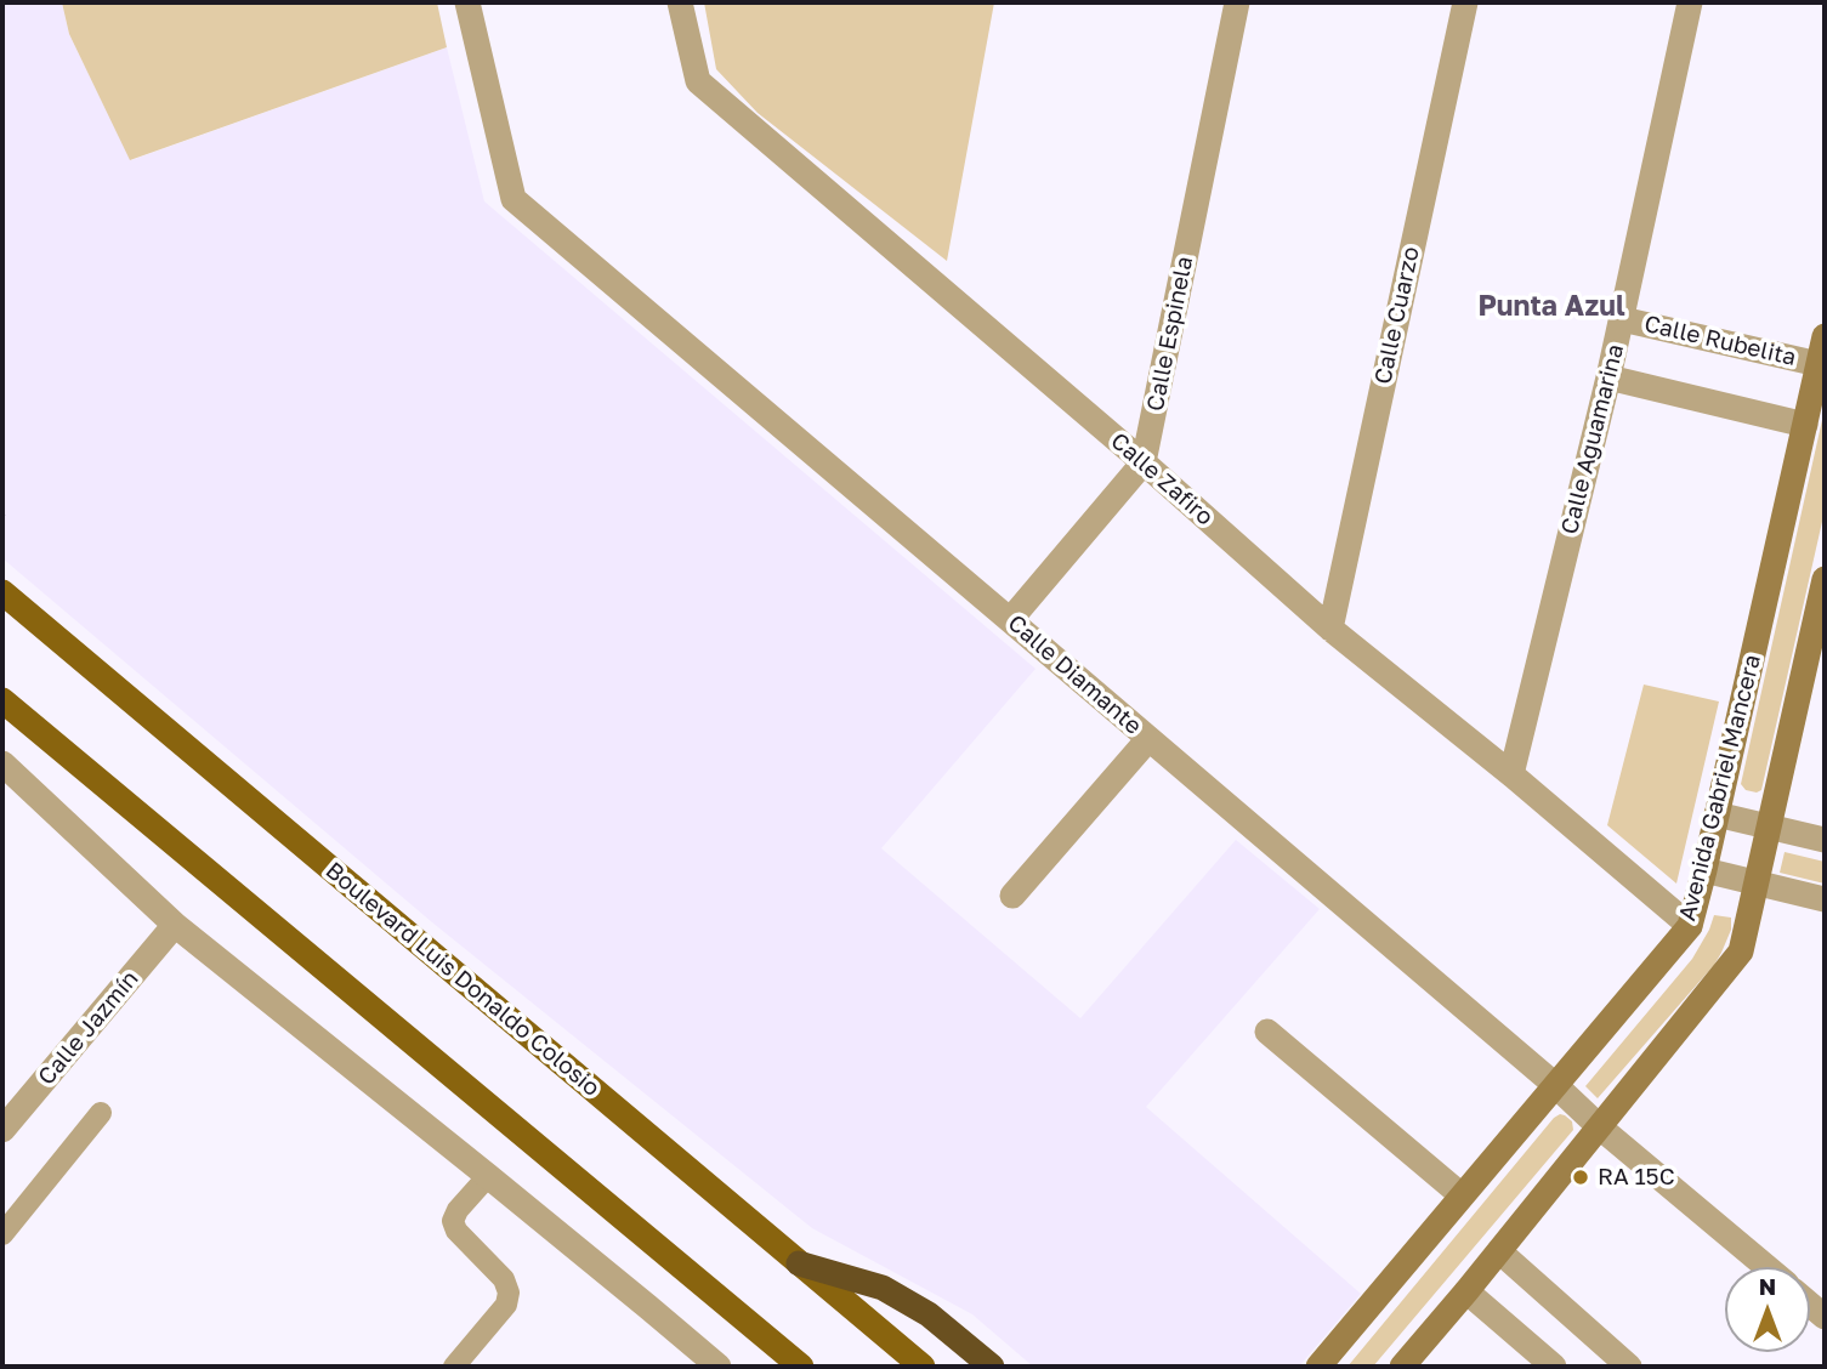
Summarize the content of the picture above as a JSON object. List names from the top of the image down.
{
  "streets": {
    "main road": ["Boulevard Luis Donaldo Colosio"],
    "street": [
      "Calle Cuarzo",
      "Calle Espinela",
      "Calle Rubelita",
      "Calle Aguamarina",
      "Calle Zafiro",
      "Calle Diamante",
      "Avenida Gabriel Mancera",
      "Calle Jazmín"
    ]
  },
  "crossings": [
    ["Calle Cuarzo", "Calle Zafiro"],
    ["Calle Espinela", "Calle Zafiro"],
    ["Calle Espinela", "Calle Diamante"],
    ["Calle Rubelita", "Calle Aguamarina"],
    ["Calle Rubelita", "Avenida Gabriel Mancera"],
    ["Calle Aguamarina", "Calle Zafiro"],
    ["Calle Zafiro", "Avenida Gabriel Mancera"],
    ["Calle Diamante", "Avenida Gabriel Mancera"]
  ],
  "districts": ["Punta Azul"],
  "places": ["RA 15C"],
  "north": "top"
}
